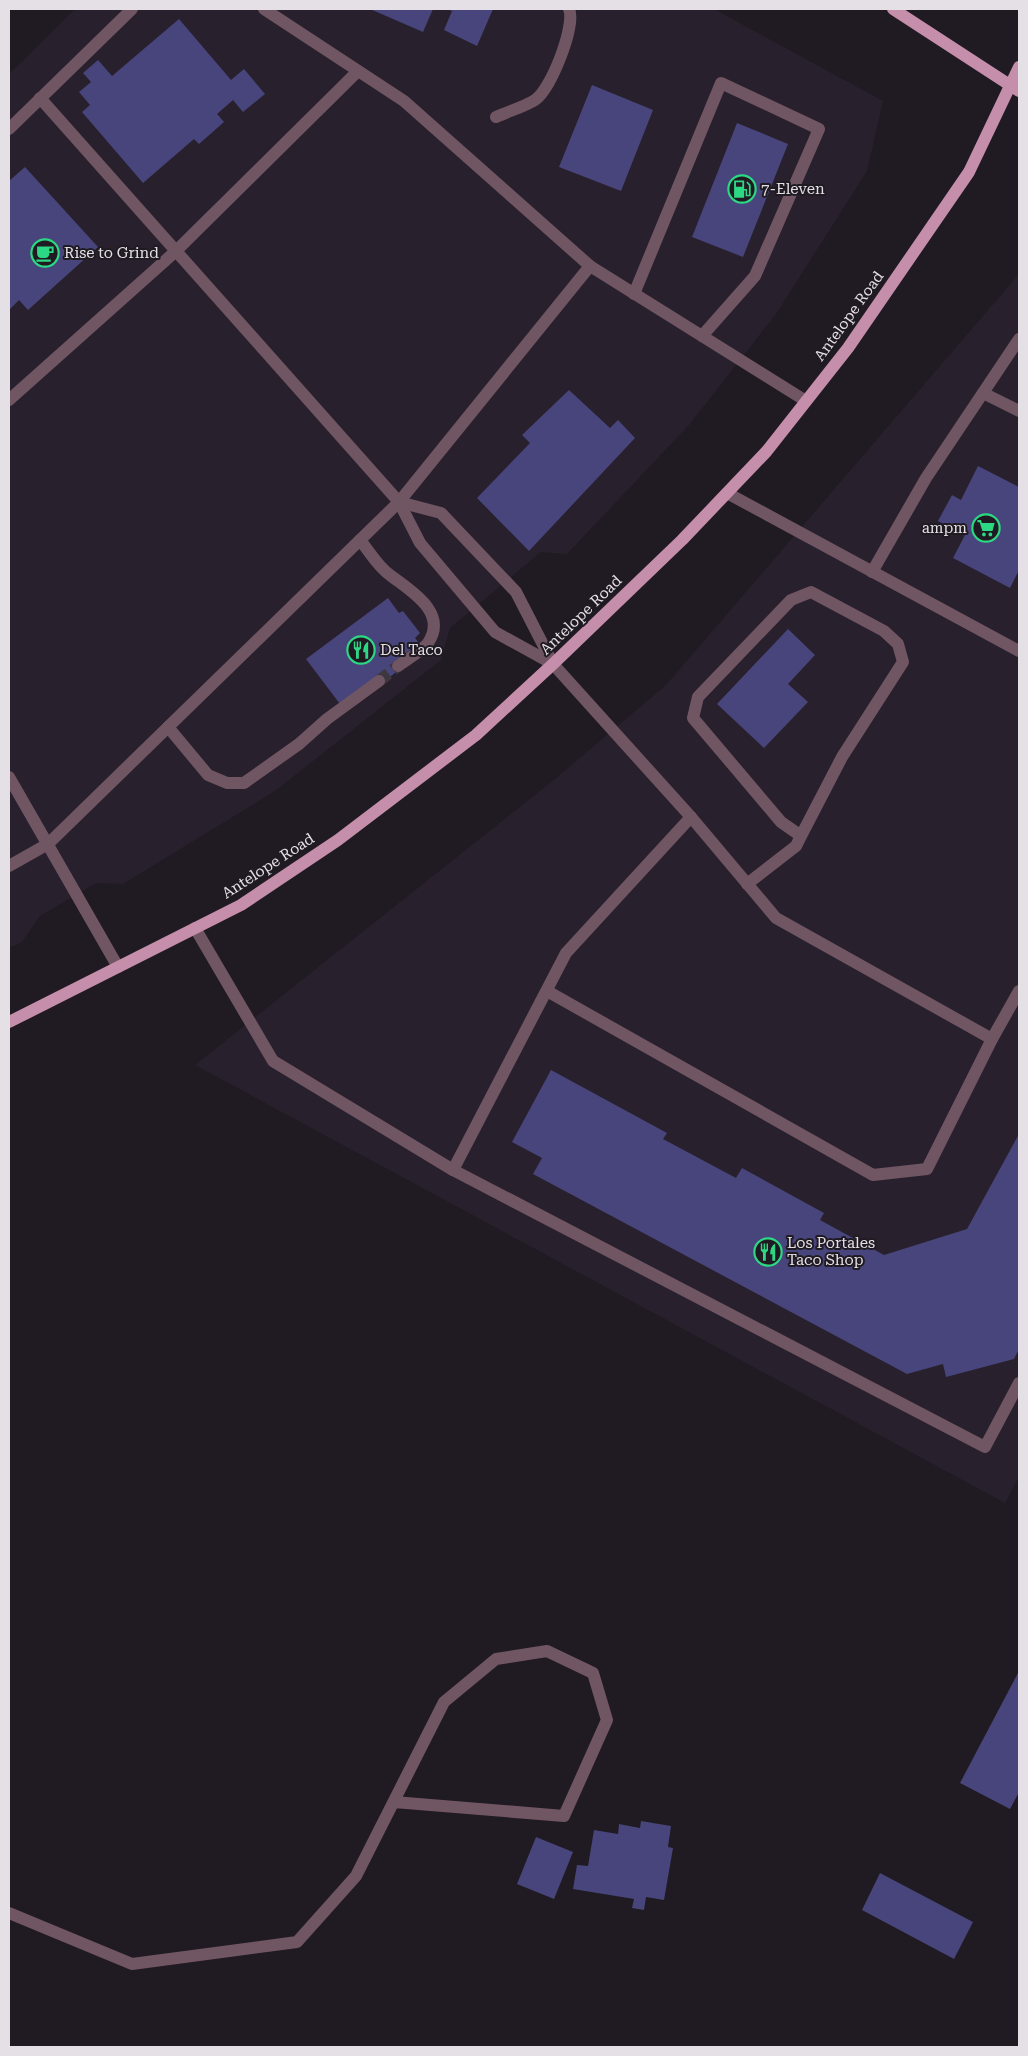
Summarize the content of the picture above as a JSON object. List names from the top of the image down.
{
  "streets": {
    "main road": ["Antelope Road"]
  },
  "places": {
    "fuel station": ["7-Eleven"],
    "cafe": ["Rise to Grind"],
    "supermarket": ["ampm"],
    "restaurant": ["Del Taco", "Los Portales Taco Shop"]
  }
}
